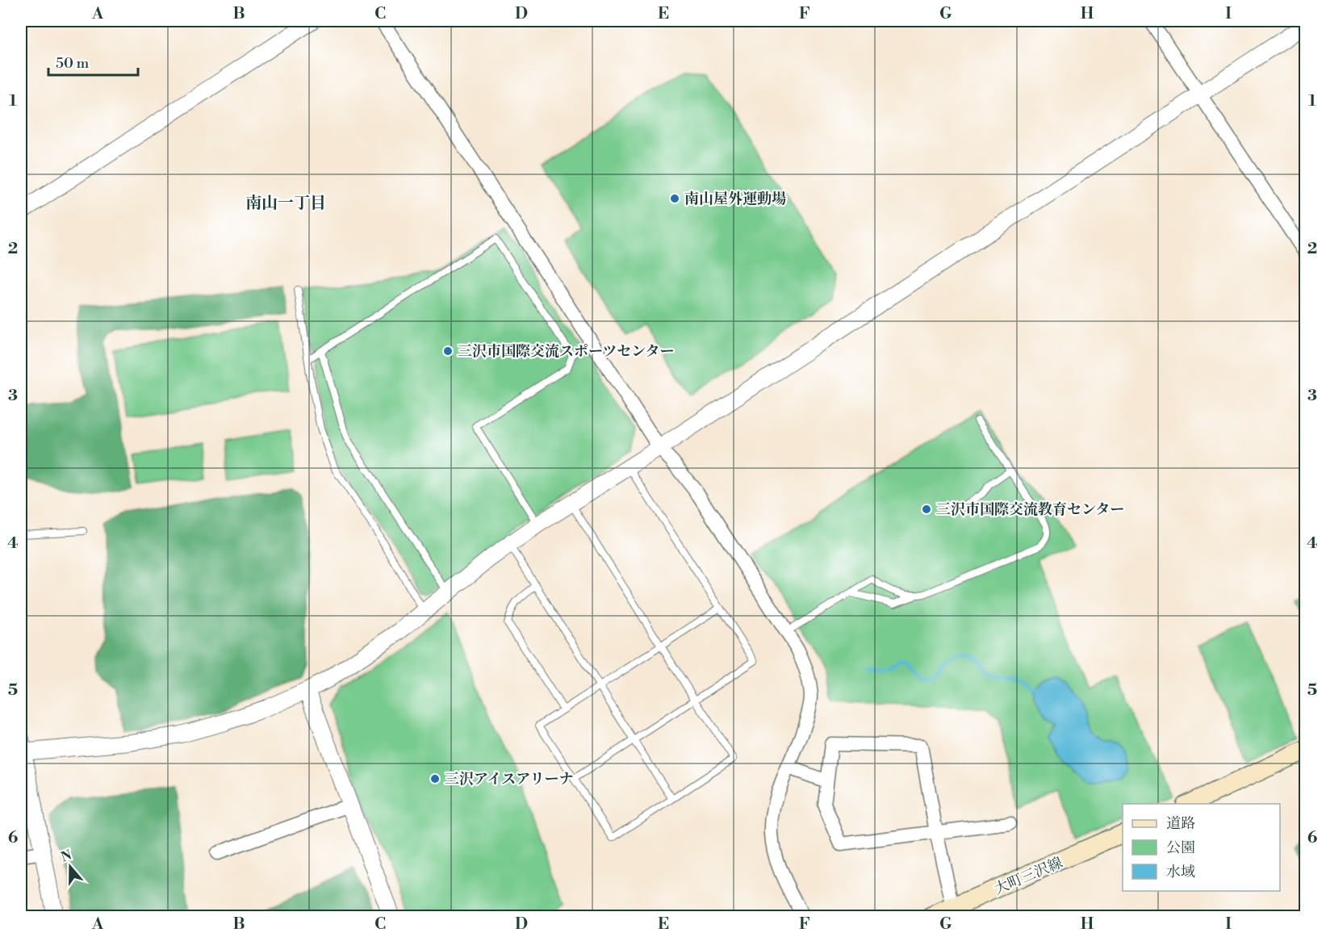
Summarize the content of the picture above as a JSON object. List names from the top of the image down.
{
  "streets": {
    "main road": ["大町三沢線"]
  },
  "districts": ["南山一丁目"],
  "places": [
    "南山屋外運動場",
    "三沢市国際交流スポーツセンター",
    "三沢市国際交流教育センター",
    "三沢アイスアリーナ"
  ],
  "legend": ["道路", "公園", "水域"],
  "scale_bar": "50 m",
  "north": "top",
  "grid": {
    "columns": [
      "A",
      "B",
      "C",
      "D",
      "E",
      "F",
      "G",
      "H",
      "I"
    ],
    "rows": [
      "1",
      "2",
      "3",
      "4",
      "5",
      "6"
    ]
  }
}
